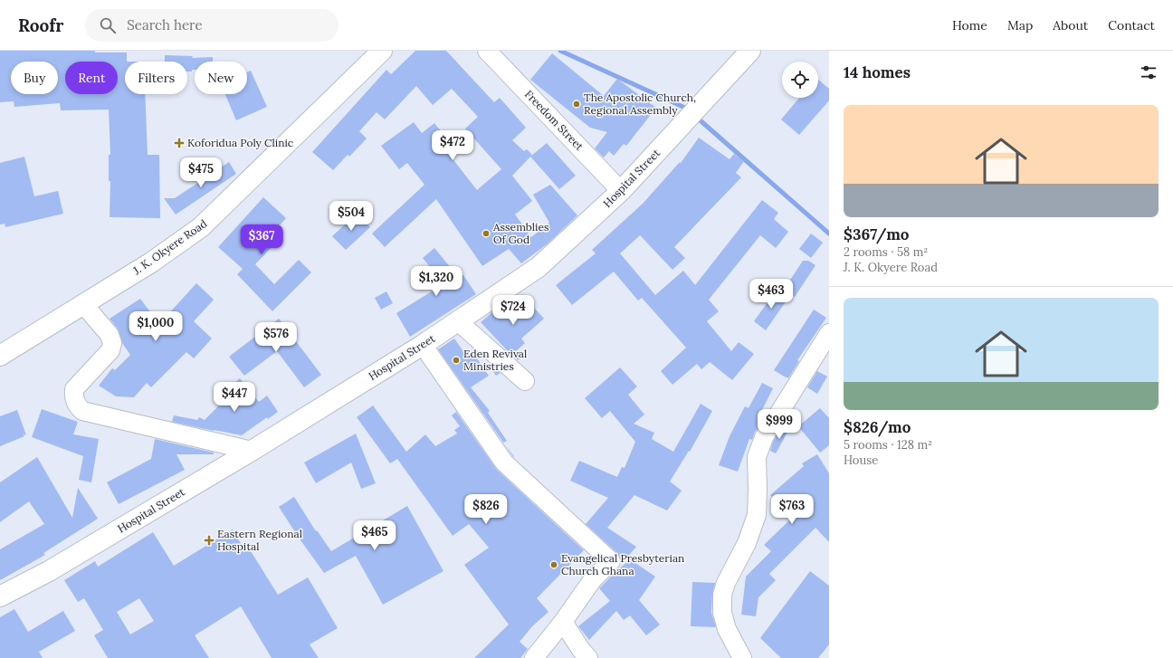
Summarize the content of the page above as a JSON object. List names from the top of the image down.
{
  "streets": {
    "street": ["Freedom Street", "Hospital Street", "J. K. Okyere Road"]
  },
  "crossings": [
    ["Freedom Street", "Hospital Street"]
  ],
  "places": {
    "other": [
      "The Apostolic Church, Regional Assembly",
      "Assemblies Of God",
      "Eden Revival Ministries",
      "Evangelical Presbyterian Church Ghana"
    ],
    "health": ["Koforidua Poly Clinic", "Eastern Regional Hospital"]
  },
  "page": {
    "header": "Roofr",
    "search": "Search here",
    "nav": [
      "Home",
      "Map",
      "About",
      "Contact"
    ],
    "heading": "14 homes",
    "chip": [
      "Buy",
      "Rent",
      "Filters",
      "New"
    ],
    "list": [
      {
        "name": "$367/mo",
        "note": "2 rooms · 58 m² · J. K. Okyere Road"
      },
      {
        "name": "$826/mo",
        "note": "5 rooms · 128 m² · House"
      }
    ],
    "price": [
      "$472",
      "$475",
      "$504",
      "$367",
      "$1,320",
      "$463",
      "$724",
      "$1,000",
      "$576",
      "$447",
      "$999",
      "$826",
      "$763",
      "$465"
    ]
  }
}
